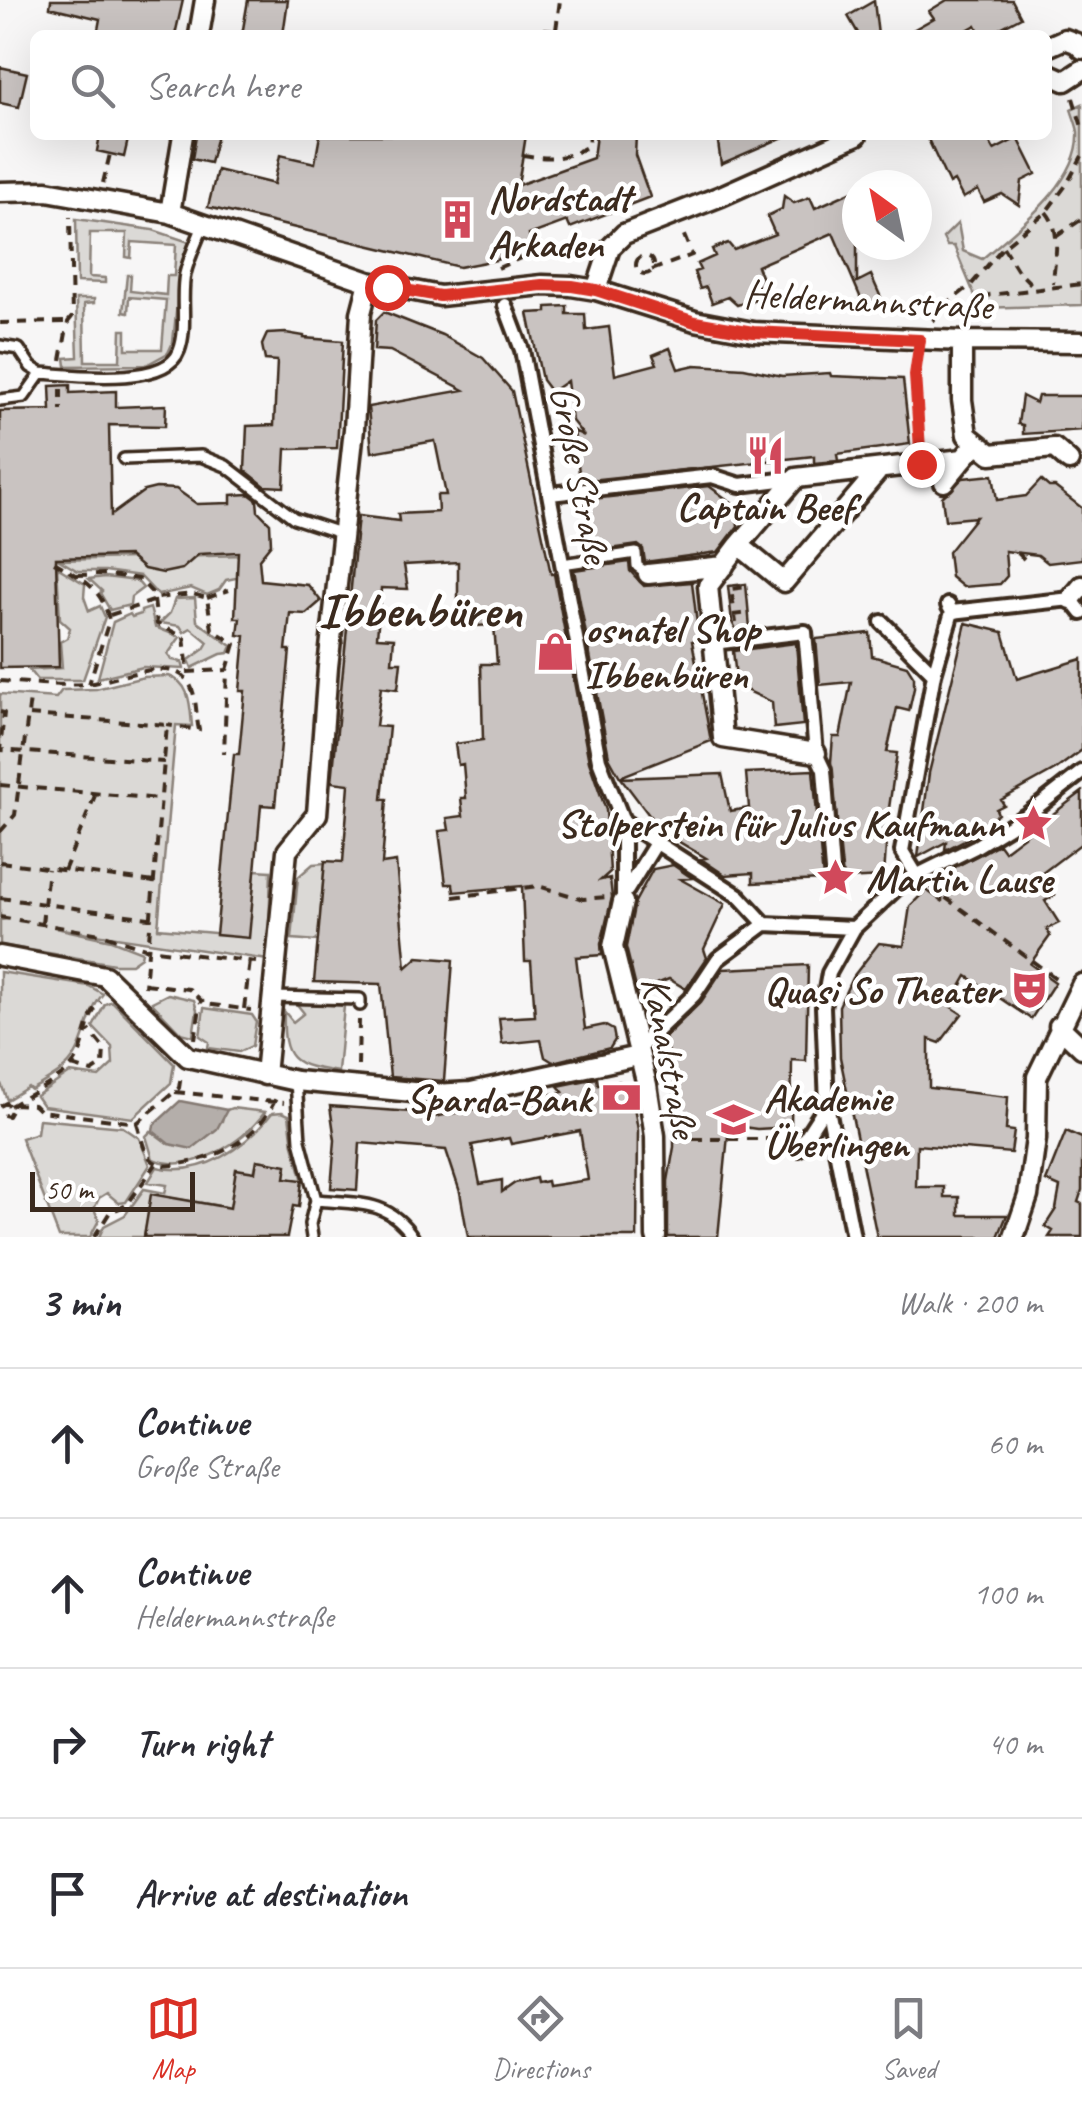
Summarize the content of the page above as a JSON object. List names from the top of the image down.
{
  "streets": {
    "street": ["Heldermannstraße", "Große Straße", "Kanalstraße"]
  },
  "crossings": [
    ["Große Straße", "Kanalstraße"]
  ],
  "districts": ["Ibbenbüren"],
  "places": {
    "building": ["Nordstadt Arkaden"],
    "restaurant": ["Captain Beef"],
    "shop": ["osnatel Shop Ibbenbüren"],
    "place": ["Stolperstein für Julius Kaufmann", "Martin Lause"],
    "theatre": ["Quasi So Theater"],
    "bank": ["Sparda-Bank"],
    "school or university": ["Akademie Überlingen"]
  },
  "scale_bar": "50 m",
  "north": "top left",
  "page": {
    "search": "Search here",
    "scale": "50 m",
    "heading": ["3 min", "Walk · 200 m"],
    "list": [
      ["Continue", "Große Straße", "60 m"],
      ["Continue", "Heldermannstraße", "100 m"],
      ["Turn right", "40 m"],
      "Arrive at destination"
    ],
    "nav": ["Map", "Directions", "Saved"]
  }
}
